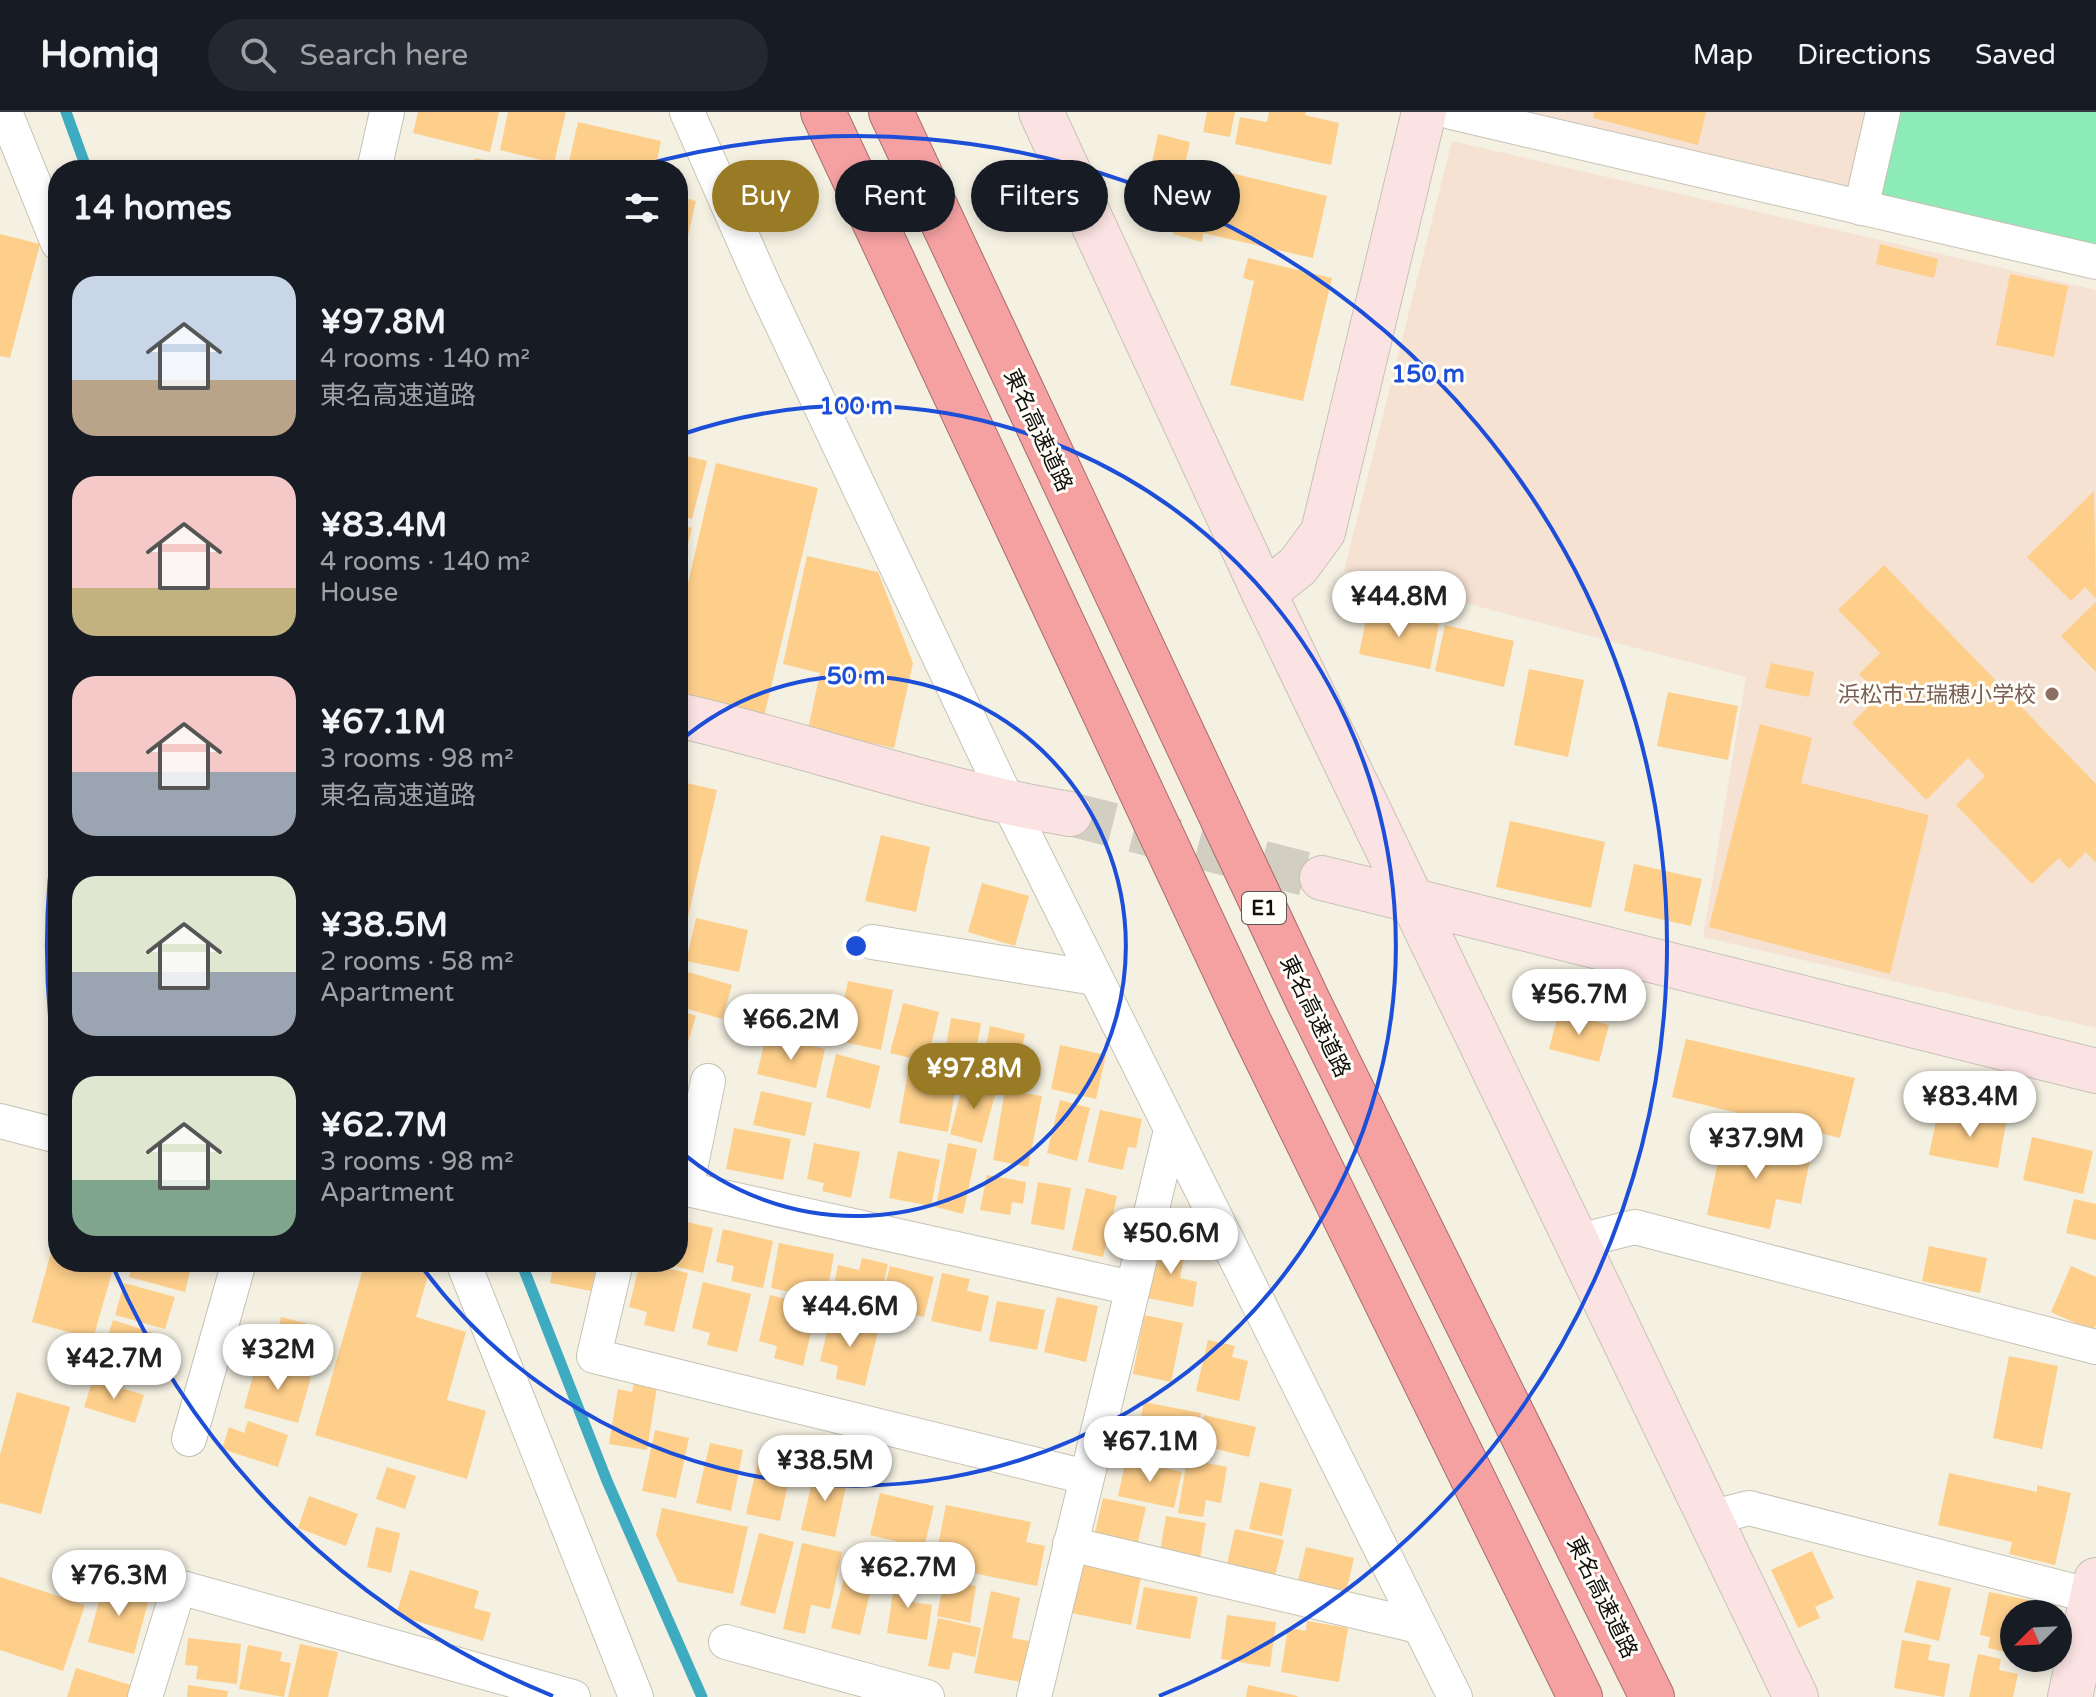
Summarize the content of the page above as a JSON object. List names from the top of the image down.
{
  "streets": {
    "highway": ["東名高速道路", "E1"]
  },
  "places": ["浜松市立瑞穂小学校"],
  "north": "bottom left",
  "page": {
    "header": "Homiq",
    "search": "Search here",
    "nav": ["Map", "Directions", "Saved"],
    "chip": [
      "Buy",
      "Rent",
      "Filters",
      "New"
    ],
    "heading": "14 homes",
    "list": [
      {
        "name": "¥97.8M",
        "note": "4 rooms · 140 m² · 東名高速道路"
      },
      {
        "name": "¥83.4M",
        "note": "4 rooms · 140 m² · House"
      },
      {
        "name": "¥67.1M",
        "note": "3 rooms · 98 m² · 東名高速道路"
      },
      {
        "name": "¥38.5M",
        "note": "2 rooms · 58 m² · Apartment"
      },
      {
        "name": "¥62.7M",
        "note": "3 rooms · 98 m² · Apartment"
      }
    ],
    "price": [
      "¥44.8M",
      "¥56.7M",
      "¥66.2M",
      "¥97.8M",
      "¥83.4M",
      "¥37.9M",
      "¥50.6M",
      "¥44.6M",
      "¥32M",
      "¥42.7M",
      "¥67.1M",
      "¥38.5M",
      "¥62.7M",
      "¥76.3M"
    ]
  },
  "rings": ["150 m", "100 m", "50 m"]
}
